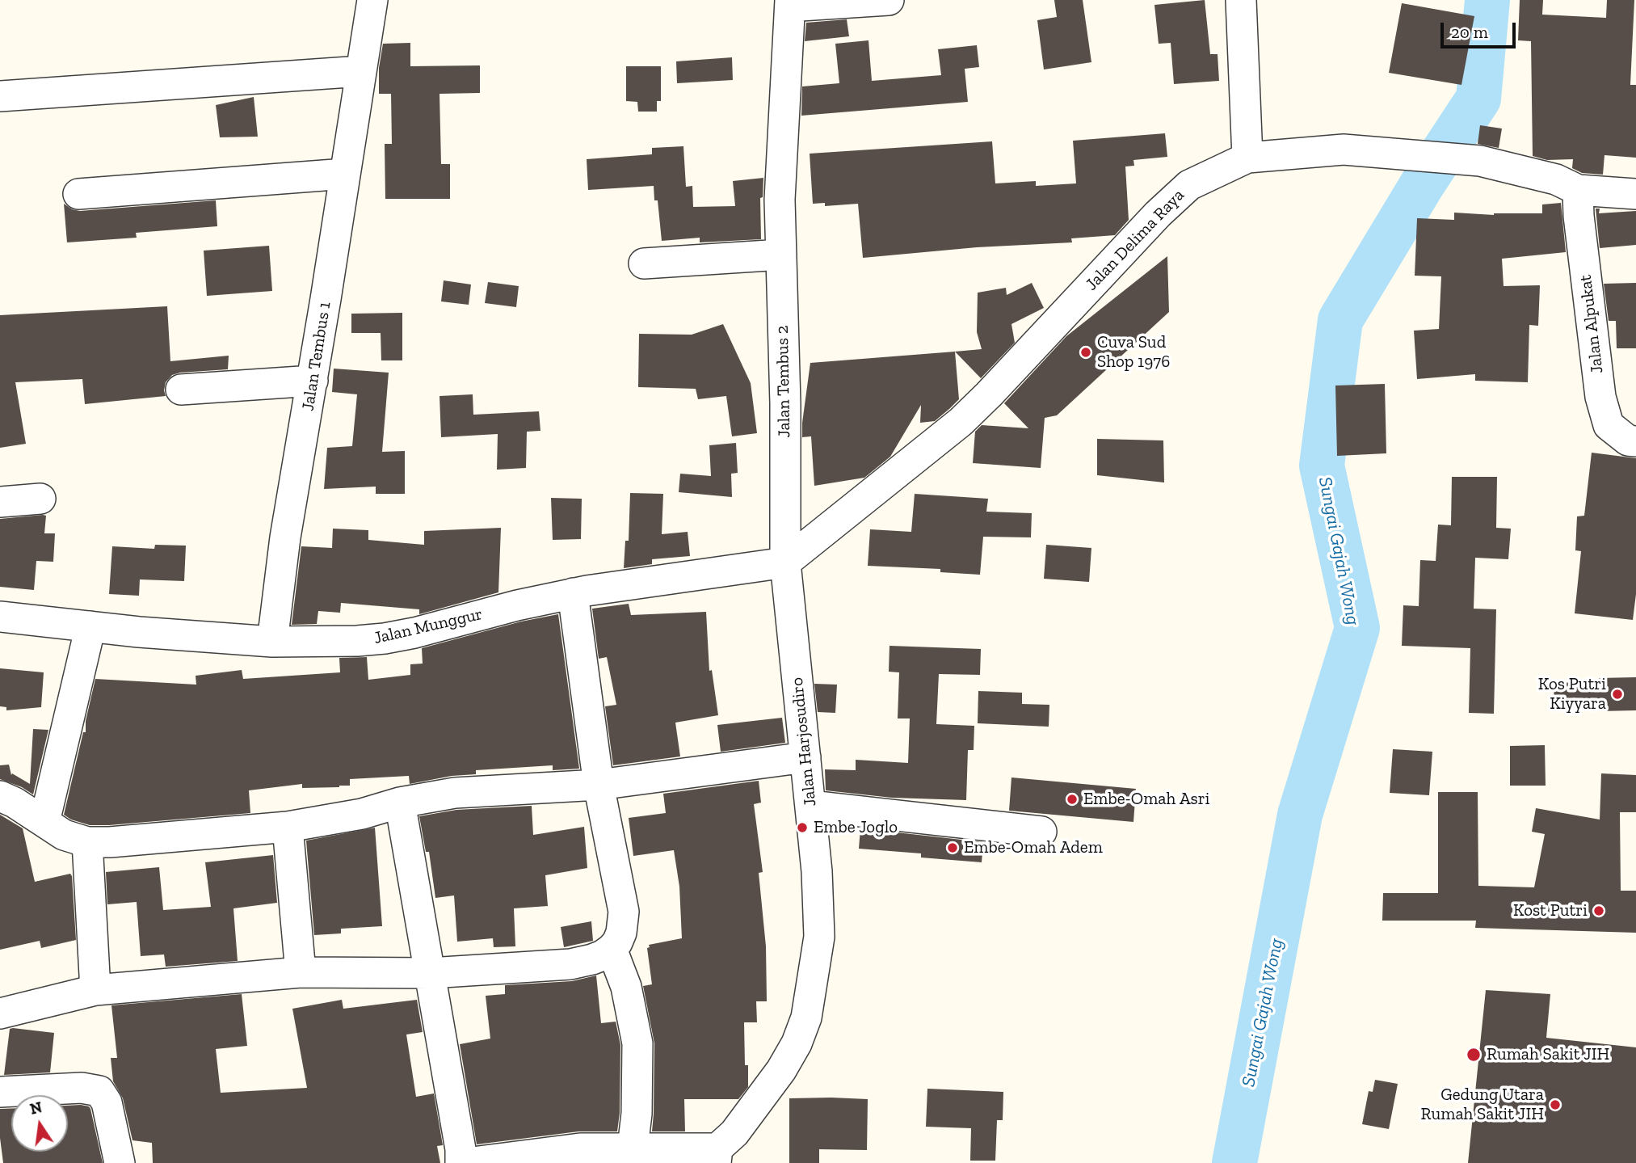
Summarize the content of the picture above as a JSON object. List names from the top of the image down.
{
  "streets": {
    "street": [
      "Jalan Delima Raya",
      "Jalan Alpukat",
      "Jalan Tembus 1",
      "Jalan Tembus 2",
      "Jalan Munggur",
      "Jalan Harjosudiro"
    ]
  },
  "crossings": [
    ["Jalan Delima Raya", "Jalan Alpukat"],
    ["Jalan Delima Raya", "Jalan Tembus 2"],
    ["Jalan Delima Raya", "Jalan Munggur"],
    ["Jalan Delima Raya", "Jalan Harjosudiro"],
    ["Jalan Tembus 1", "Jalan Munggur"],
    ["Jalan Tembus 2", "Jalan Munggur"],
    ["Jalan Tembus 2", "Jalan Harjosudiro"],
    ["Jalan Munggur", "Jalan Harjosudiro"]
  ],
  "water": ["Sungai Gajah Wong"],
  "places": [
    "Cuva Sud Shop 1976",
    "Kos Putri Kiyyara",
    "Embe-Omah Asri",
    "Embe Joglo",
    "Embe-Omah Adem",
    "Kost Putri",
    "Rumah Sakit JIH",
    "Gedung Utara Rumah Sakit JIH"
  ],
  "scale_bar": "20 m",
  "north": "top"
}
